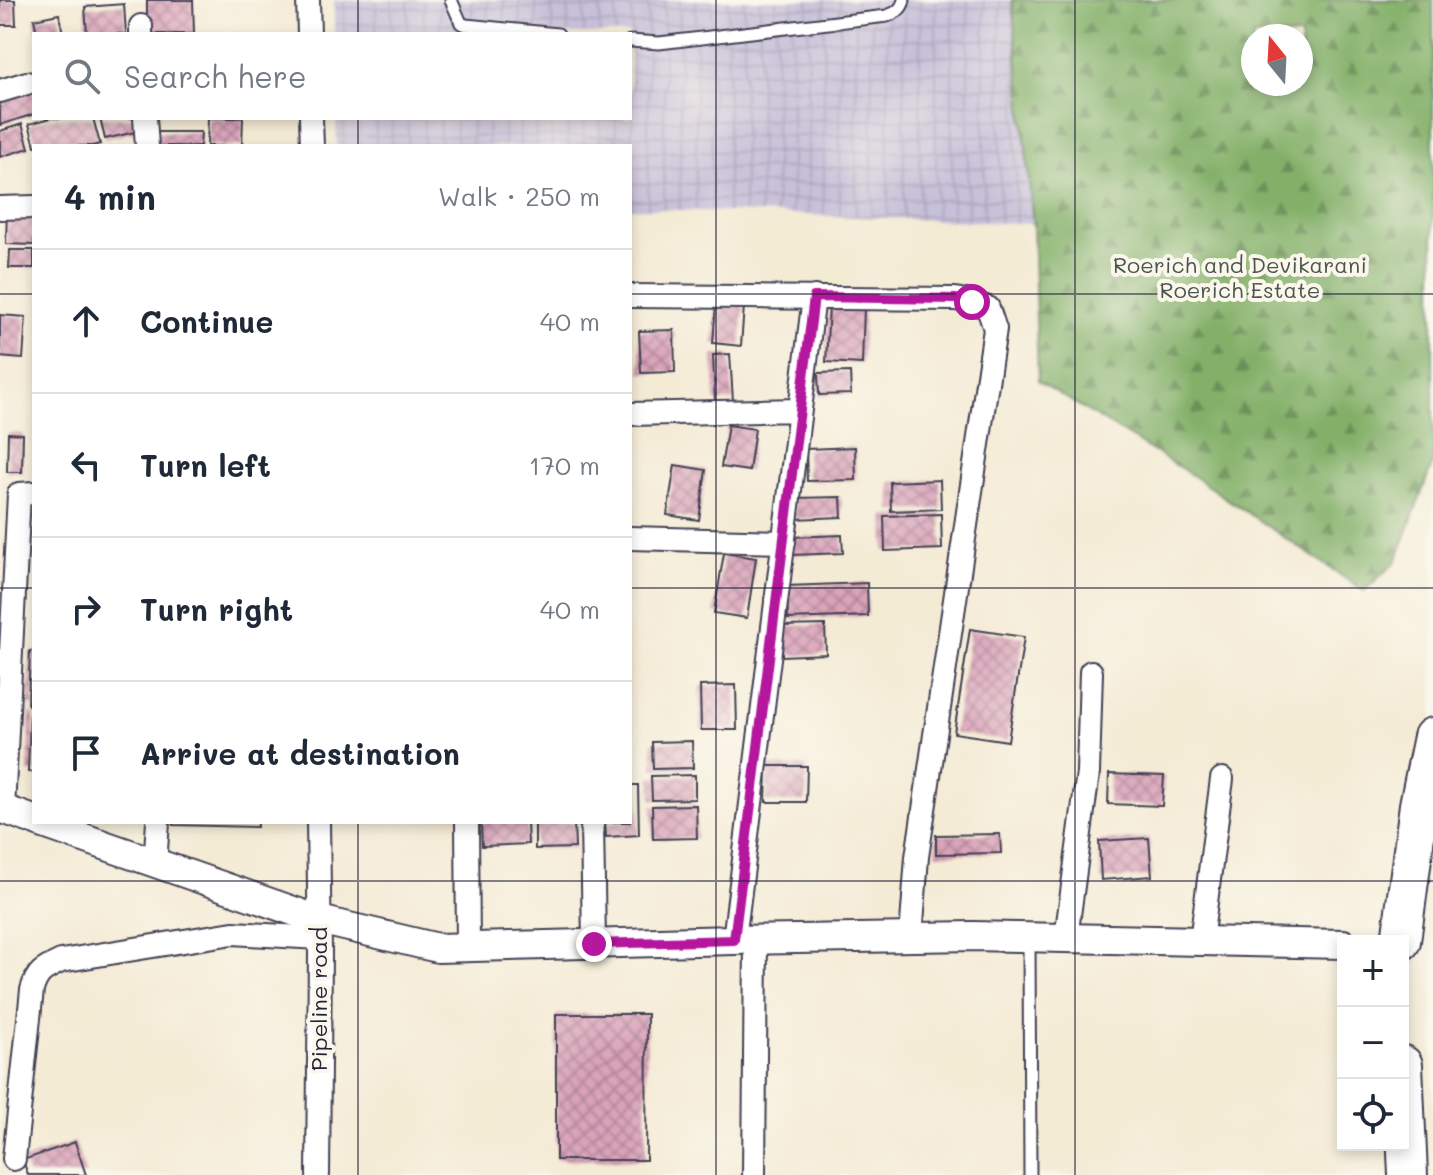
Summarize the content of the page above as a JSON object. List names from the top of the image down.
{
  "streets": {
    "street": ["Pipeline road"]
  },
  "parks": ["Roerich and Devikarani Roerich Estate"],
  "north": "top",
  "page": {
    "search": "Search here",
    "heading": ["4 min", "Walk · 250 m"],
    "list": [
      ["Continue", "40 m"],
      ["Turn left", "170 m"],
      ["Turn right", "40 m"],
      "Arrive at destination"
    ],
    "map_buttons": ["+", "−"]
  }
}
